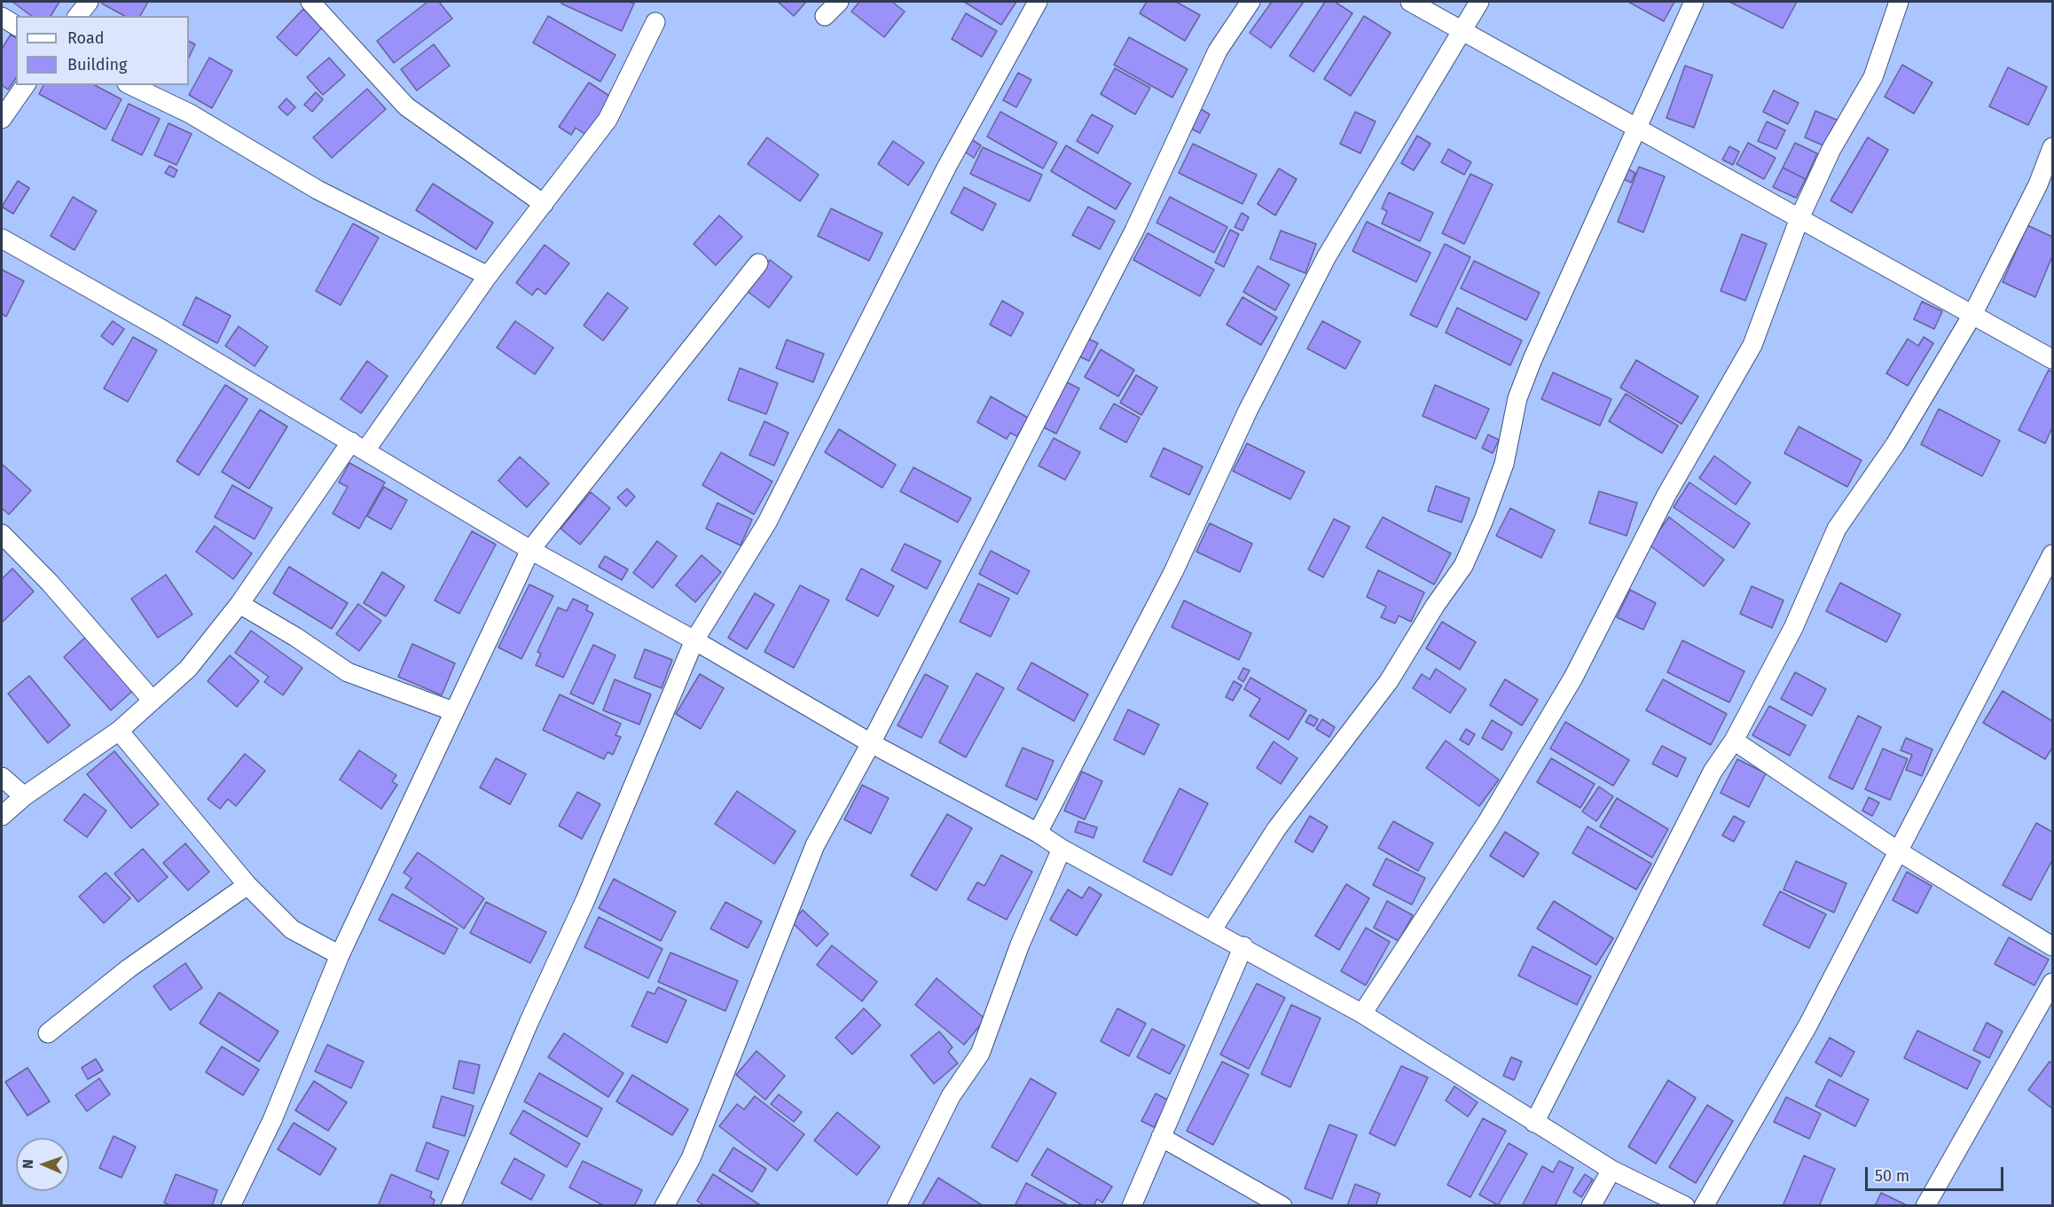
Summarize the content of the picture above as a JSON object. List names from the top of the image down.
{
  "legend": ["Road", "Building"],
  "scale_bar": "50 m",
  "north": "left"
}
